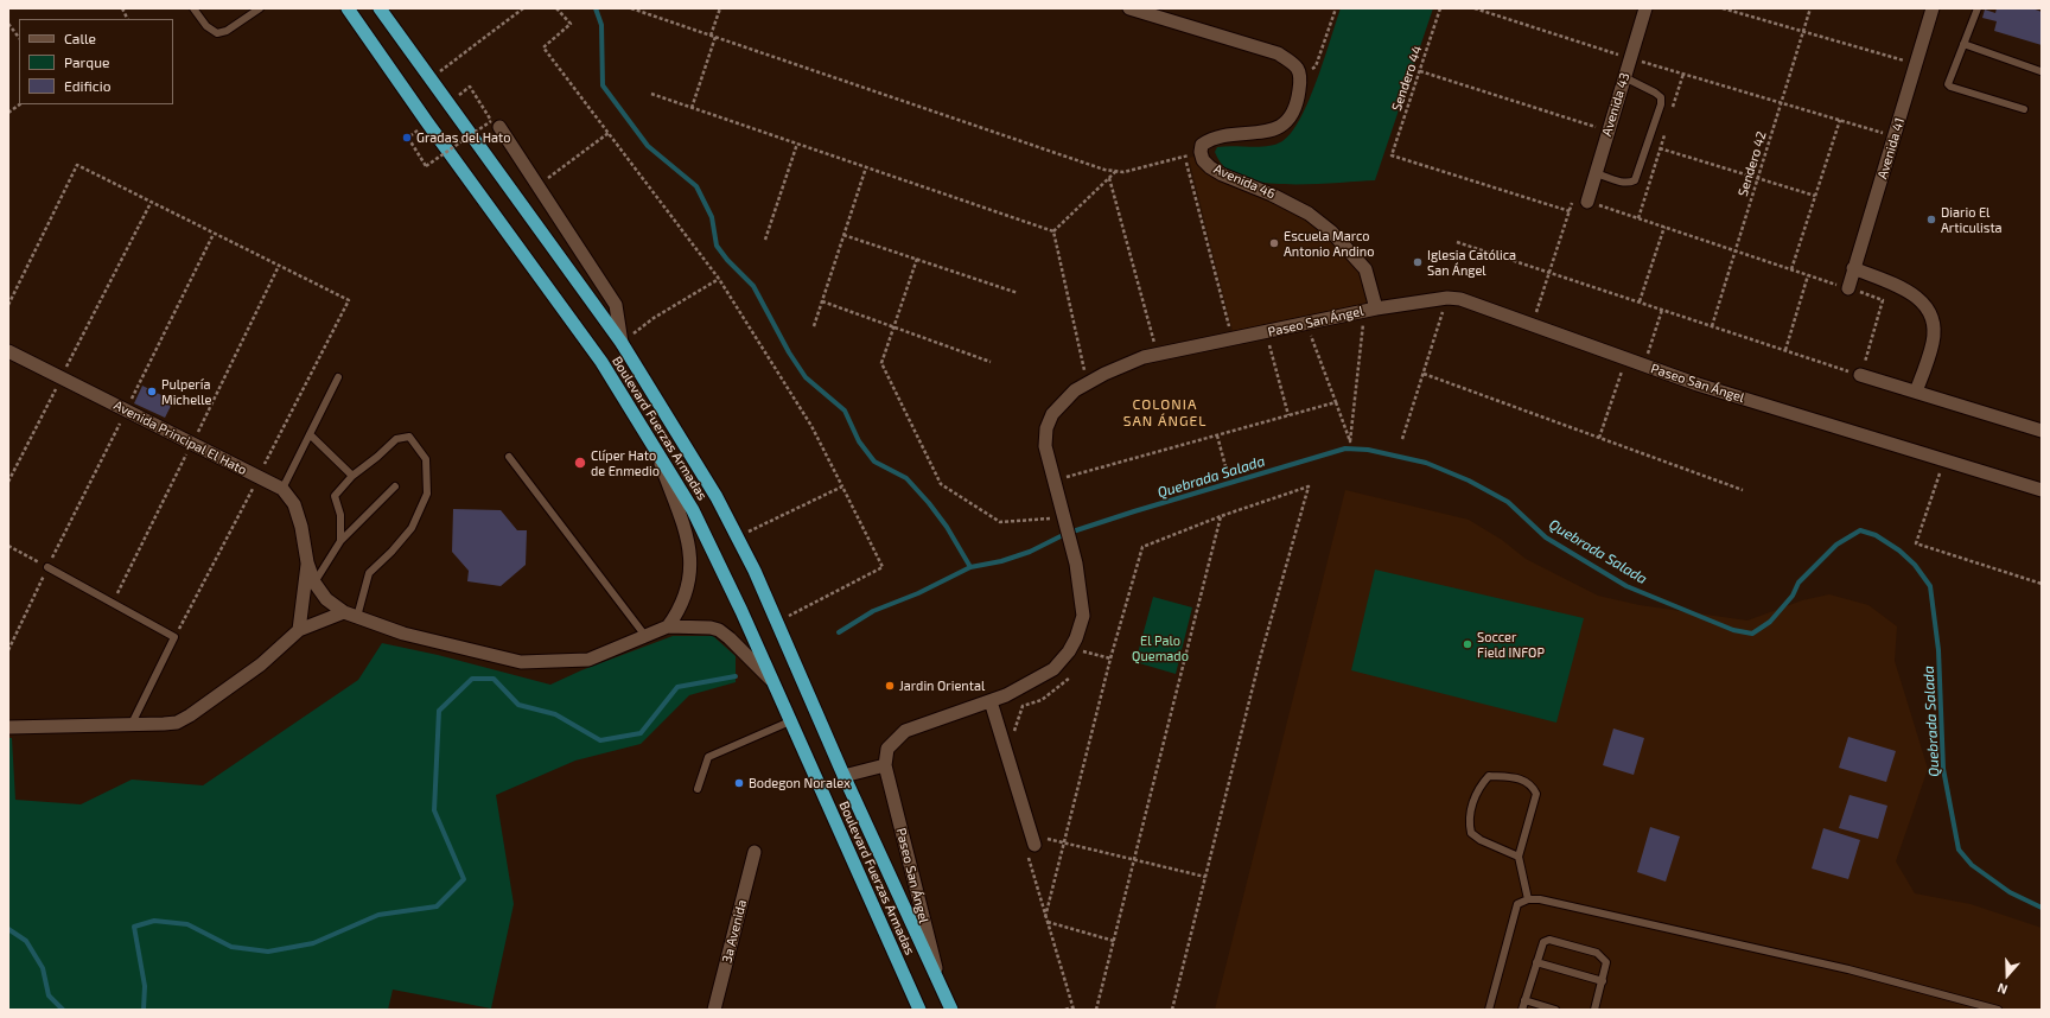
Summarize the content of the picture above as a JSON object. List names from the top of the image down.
{
  "streets": {
    "highway": ["Boulevard Fuerzas Armadas"],
    "street": [
      "Avenida 43",
      "Avenida 41",
      "Avenida 46",
      "Paseo San Ángel",
      "Avenida Principal El Hato",
      "3a Avenida"
    ],
    "path": ["Sendero 44", "Sendero 42"]
  },
  "crossings": [
    ["Avenida 46", "Paseo San Ángel"],
    ["Paseo San Ángel", "Boulevard Fuerzas Armadas"],
    ["Boulevard Fuerzas Armadas", "Avenida Principal El Hato"]
  ],
  "districts": ["COLONIA SAN ÁNGEL"],
  "water": ["Quebrada Salada"],
  "parks": ["El Palo Quemado"],
  "places": [
    "Gradas del Hato",
    "Diario El Articulista",
    "Escuela Marco Antonio Andino",
    "Iglesia Católica San Ángel",
    "Pulpería Michelle",
    "Clíper Hato de Enmedio",
    "Soccer Field INFOP",
    "Jardin Oriental",
    "Bodegon Noralex"
  ],
  "legend": ["Calle", "Parque", "Edificio"],
  "north": "bottom"
}
